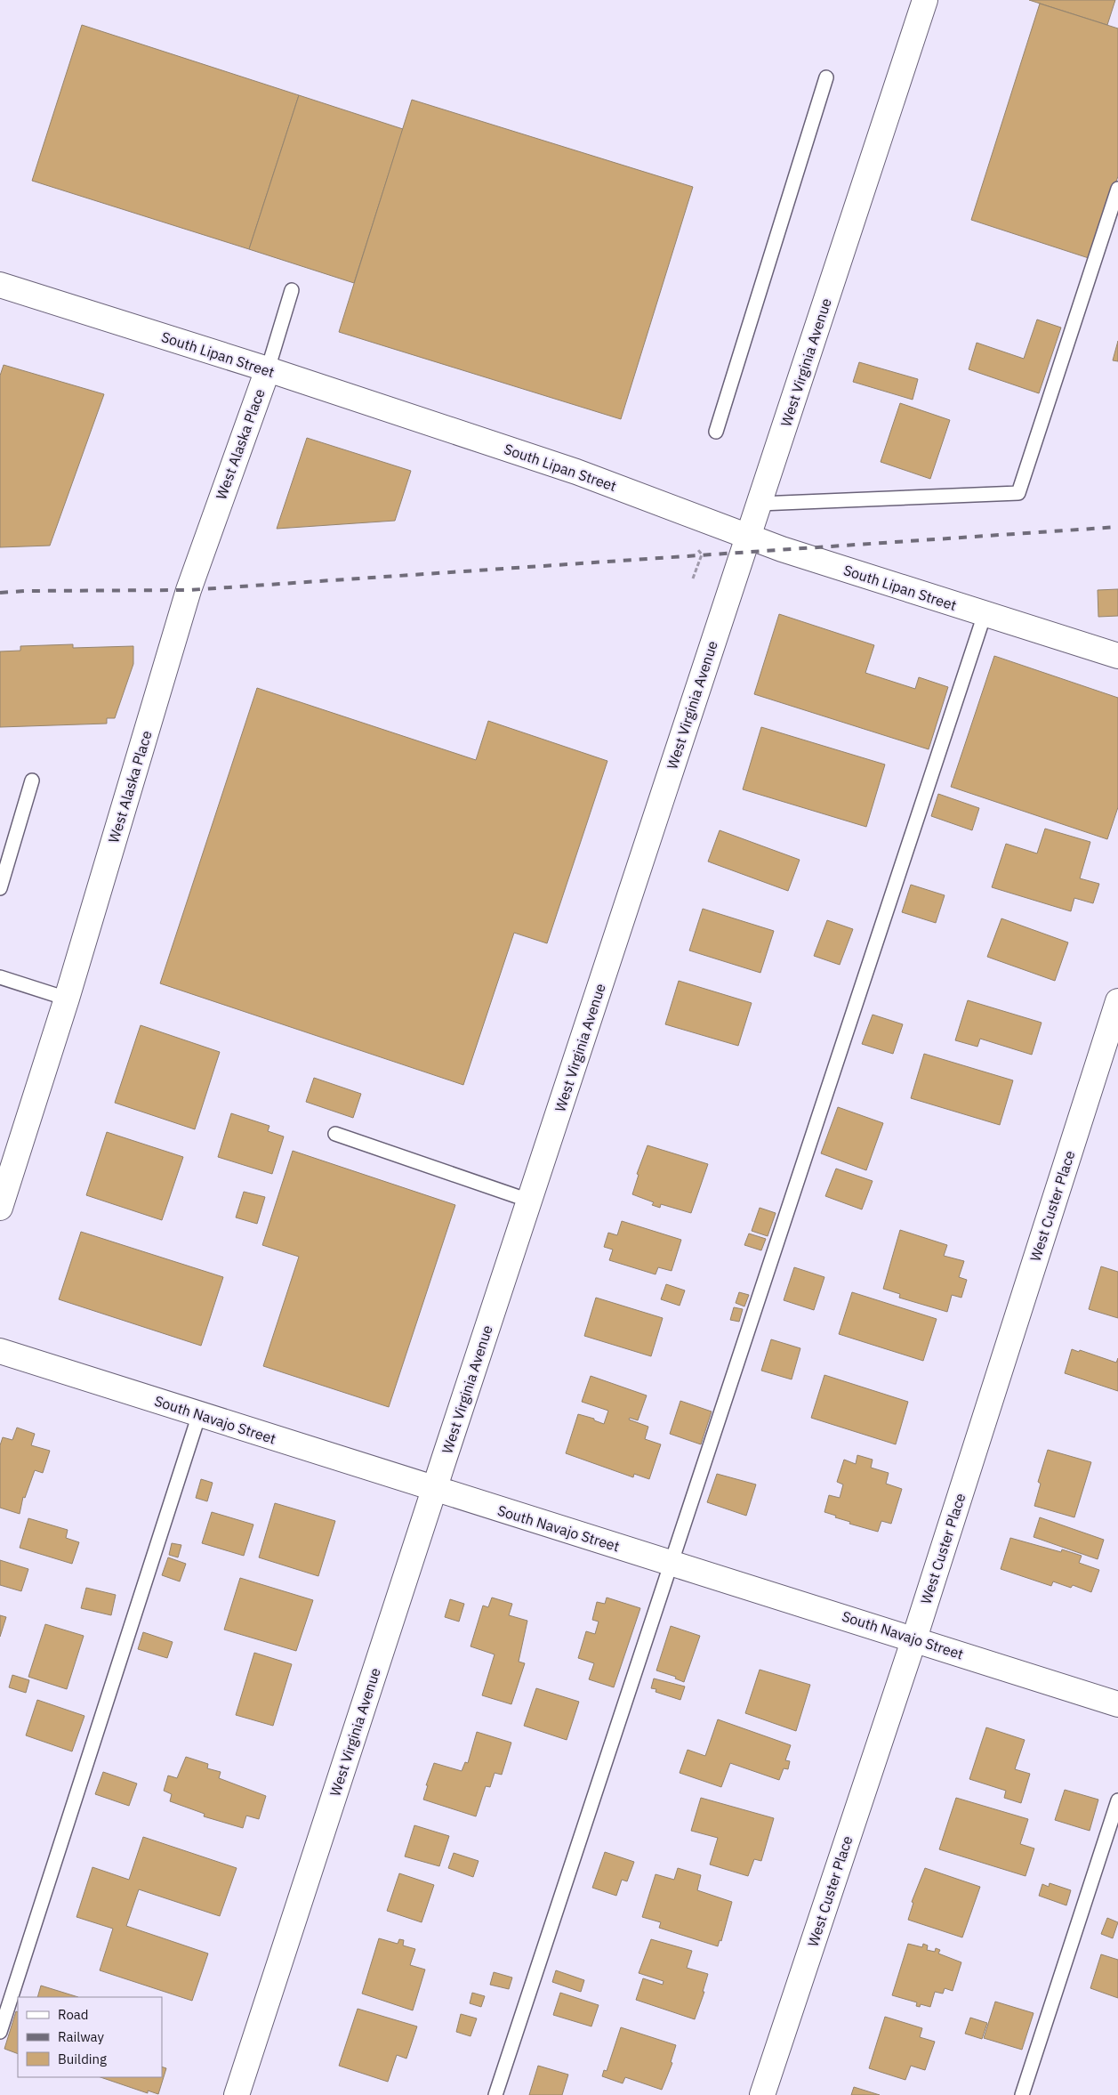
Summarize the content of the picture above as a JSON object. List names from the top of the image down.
{
  "streets": {
    "street": [
      "South Lipan Street",
      "West Virginia Avenue",
      "West Alaska Place",
      "West Custer Place",
      "South Navajo Street"
    ]
  },
  "crossings": [
    ["South Lipan Street", "West Virginia Avenue"],
    ["South Lipan Street", "West Alaska Place"],
    ["West Virginia Avenue", "South Navajo Street"],
    ["West Custer Place", "South Navajo Street"]
  ],
  "legend": ["Road", "Railway", "Building"]
}
